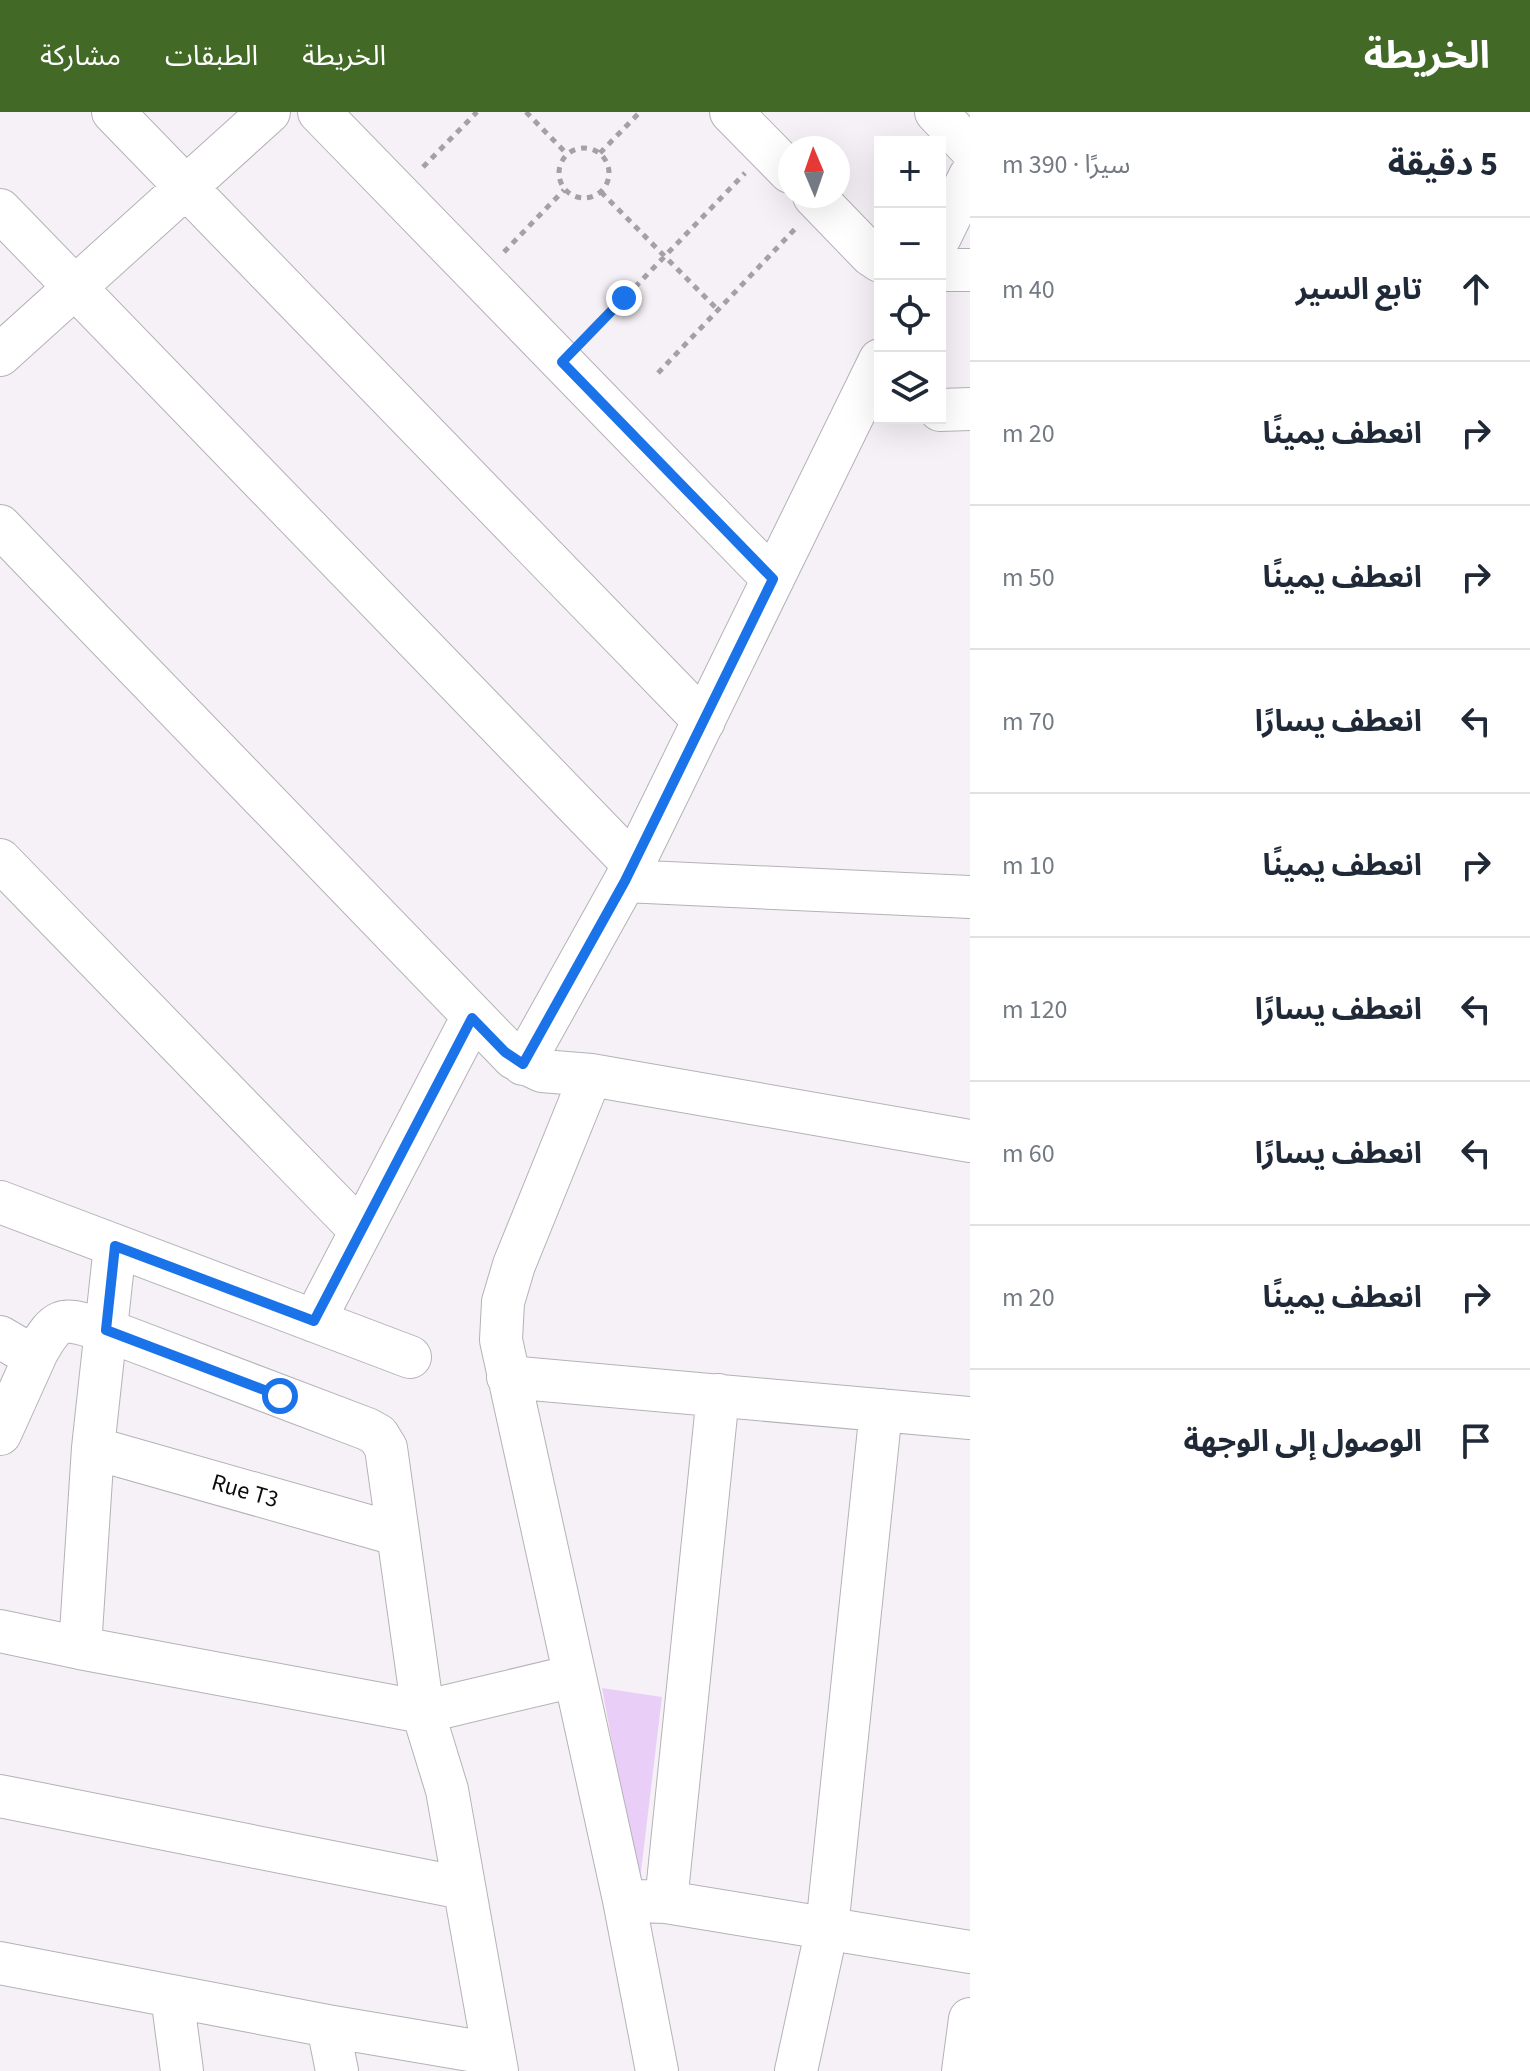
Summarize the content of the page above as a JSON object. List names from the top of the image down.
{
  "streets": {
    "street": ["Rue T3"]
  },
  "north": "top",
  "page": {
    "header": "الخريطة",
    "nav": ["الخريطة", "الطبقات", "مشاركة"],
    "heading": ["5 دقيقة", "سيرًا · 390 m"],
    "map_buttons": ["+", "−"],
    "list": [
      ["تابع السير", "40 m"],
      ["انعطف يمينًا", "20 m"],
      ["انعطف يمينًا", "50 m"],
      ["انعطف يسارًا", "70 m"],
      ["انعطف يمينًا", "10 m"],
      ["انعطف يسارًا", "120 m"],
      ["انعطف يسارًا", "60 m"],
      ["انعطف يمينًا", "20 m"],
      "الوصول إلى الوجهة"
    ]
  }
}
